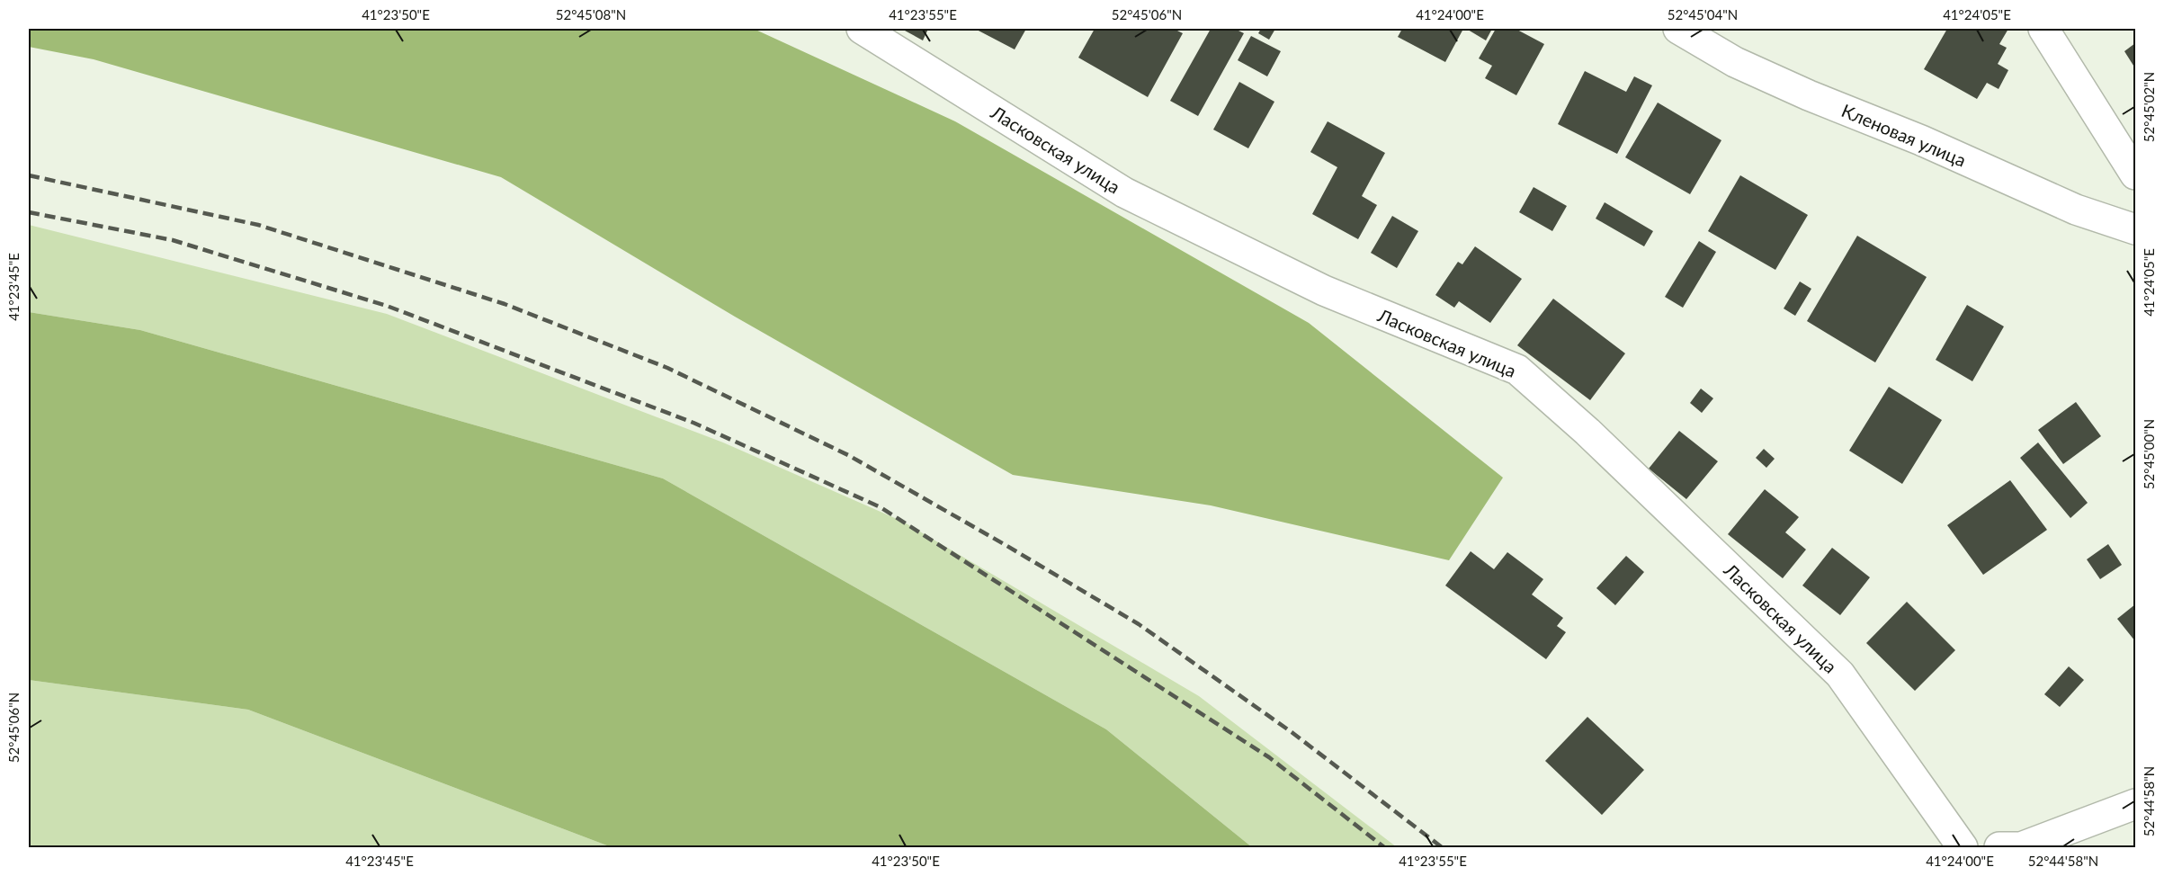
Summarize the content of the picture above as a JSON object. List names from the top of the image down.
{
  "streets": {
    "street": ["Кленовая улица", "Ласковская улица"]
  },
  "coordinates": [
    "41°23'50\"E",
    "52°45'08\"N",
    "41°23'55\"E",
    "52°45'06\"N",
    "41°24'00\"E",
    "52°45'04\"N",
    "41°24'05\"E",
    "52°45'02\"N",
    "41°23'45\"E",
    "52°45'00\"N",
    "52°44'58\"N"
  ]
}
